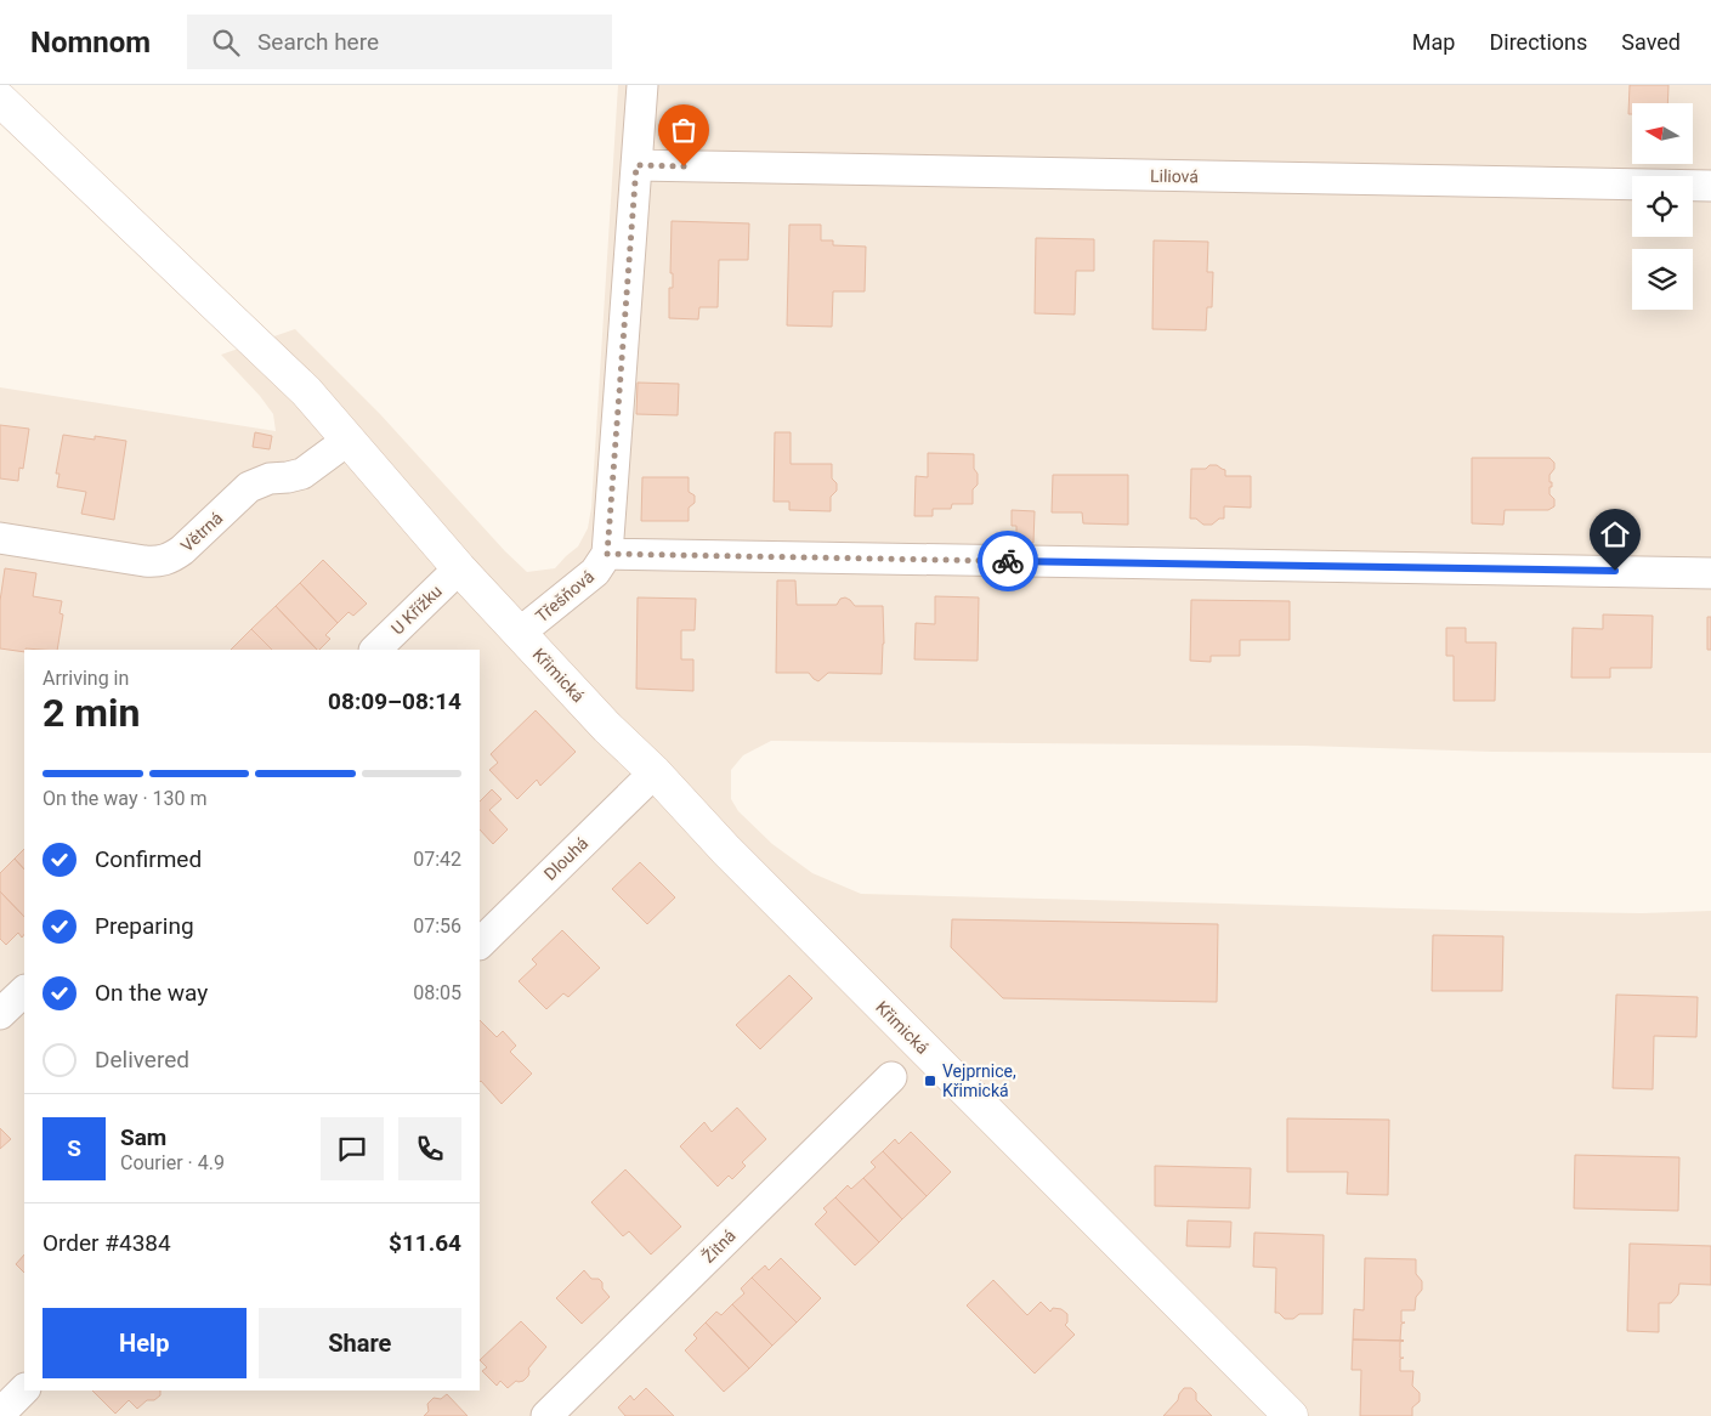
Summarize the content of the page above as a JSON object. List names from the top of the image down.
{
  "streets": {
    "street": [
      "Liliová",
      "Větrná",
      "Třešňová",
      "U Křížku",
      "Křimická",
      "Dlouhá",
      "Žitná"
    ]
  },
  "crossings": [
    ["Větrná", "Křimická"],
    ["Třešňová", "Křimická"],
    ["U Křížku", "Křimická"],
    ["Křimická", "Dlouhá"]
  ],
  "places": {
    "transit": ["Vejprnice, Křimická"]
  },
  "north": "left",
  "page": {
    "header": "Nomnom",
    "search": "Search here",
    "nav": ["Map", "Directions", "Saved"],
    "heading": ["2 min", "Arriving in", "08:09–08:14"],
    "panel": [
      "Sam",
      "Courier · 4.9",
      "Order #4384",
      "$11.64"
    ],
    "bar": "On the way · 130 m",
    "list": [
      ["Confirmed", "07:42"],
      ["Preparing", "07:56"],
      ["On the way", "08:05"],
      "Delivered"
    ],
    "round": "S",
    "buttons": ["Help", "Share"]
  }
}
